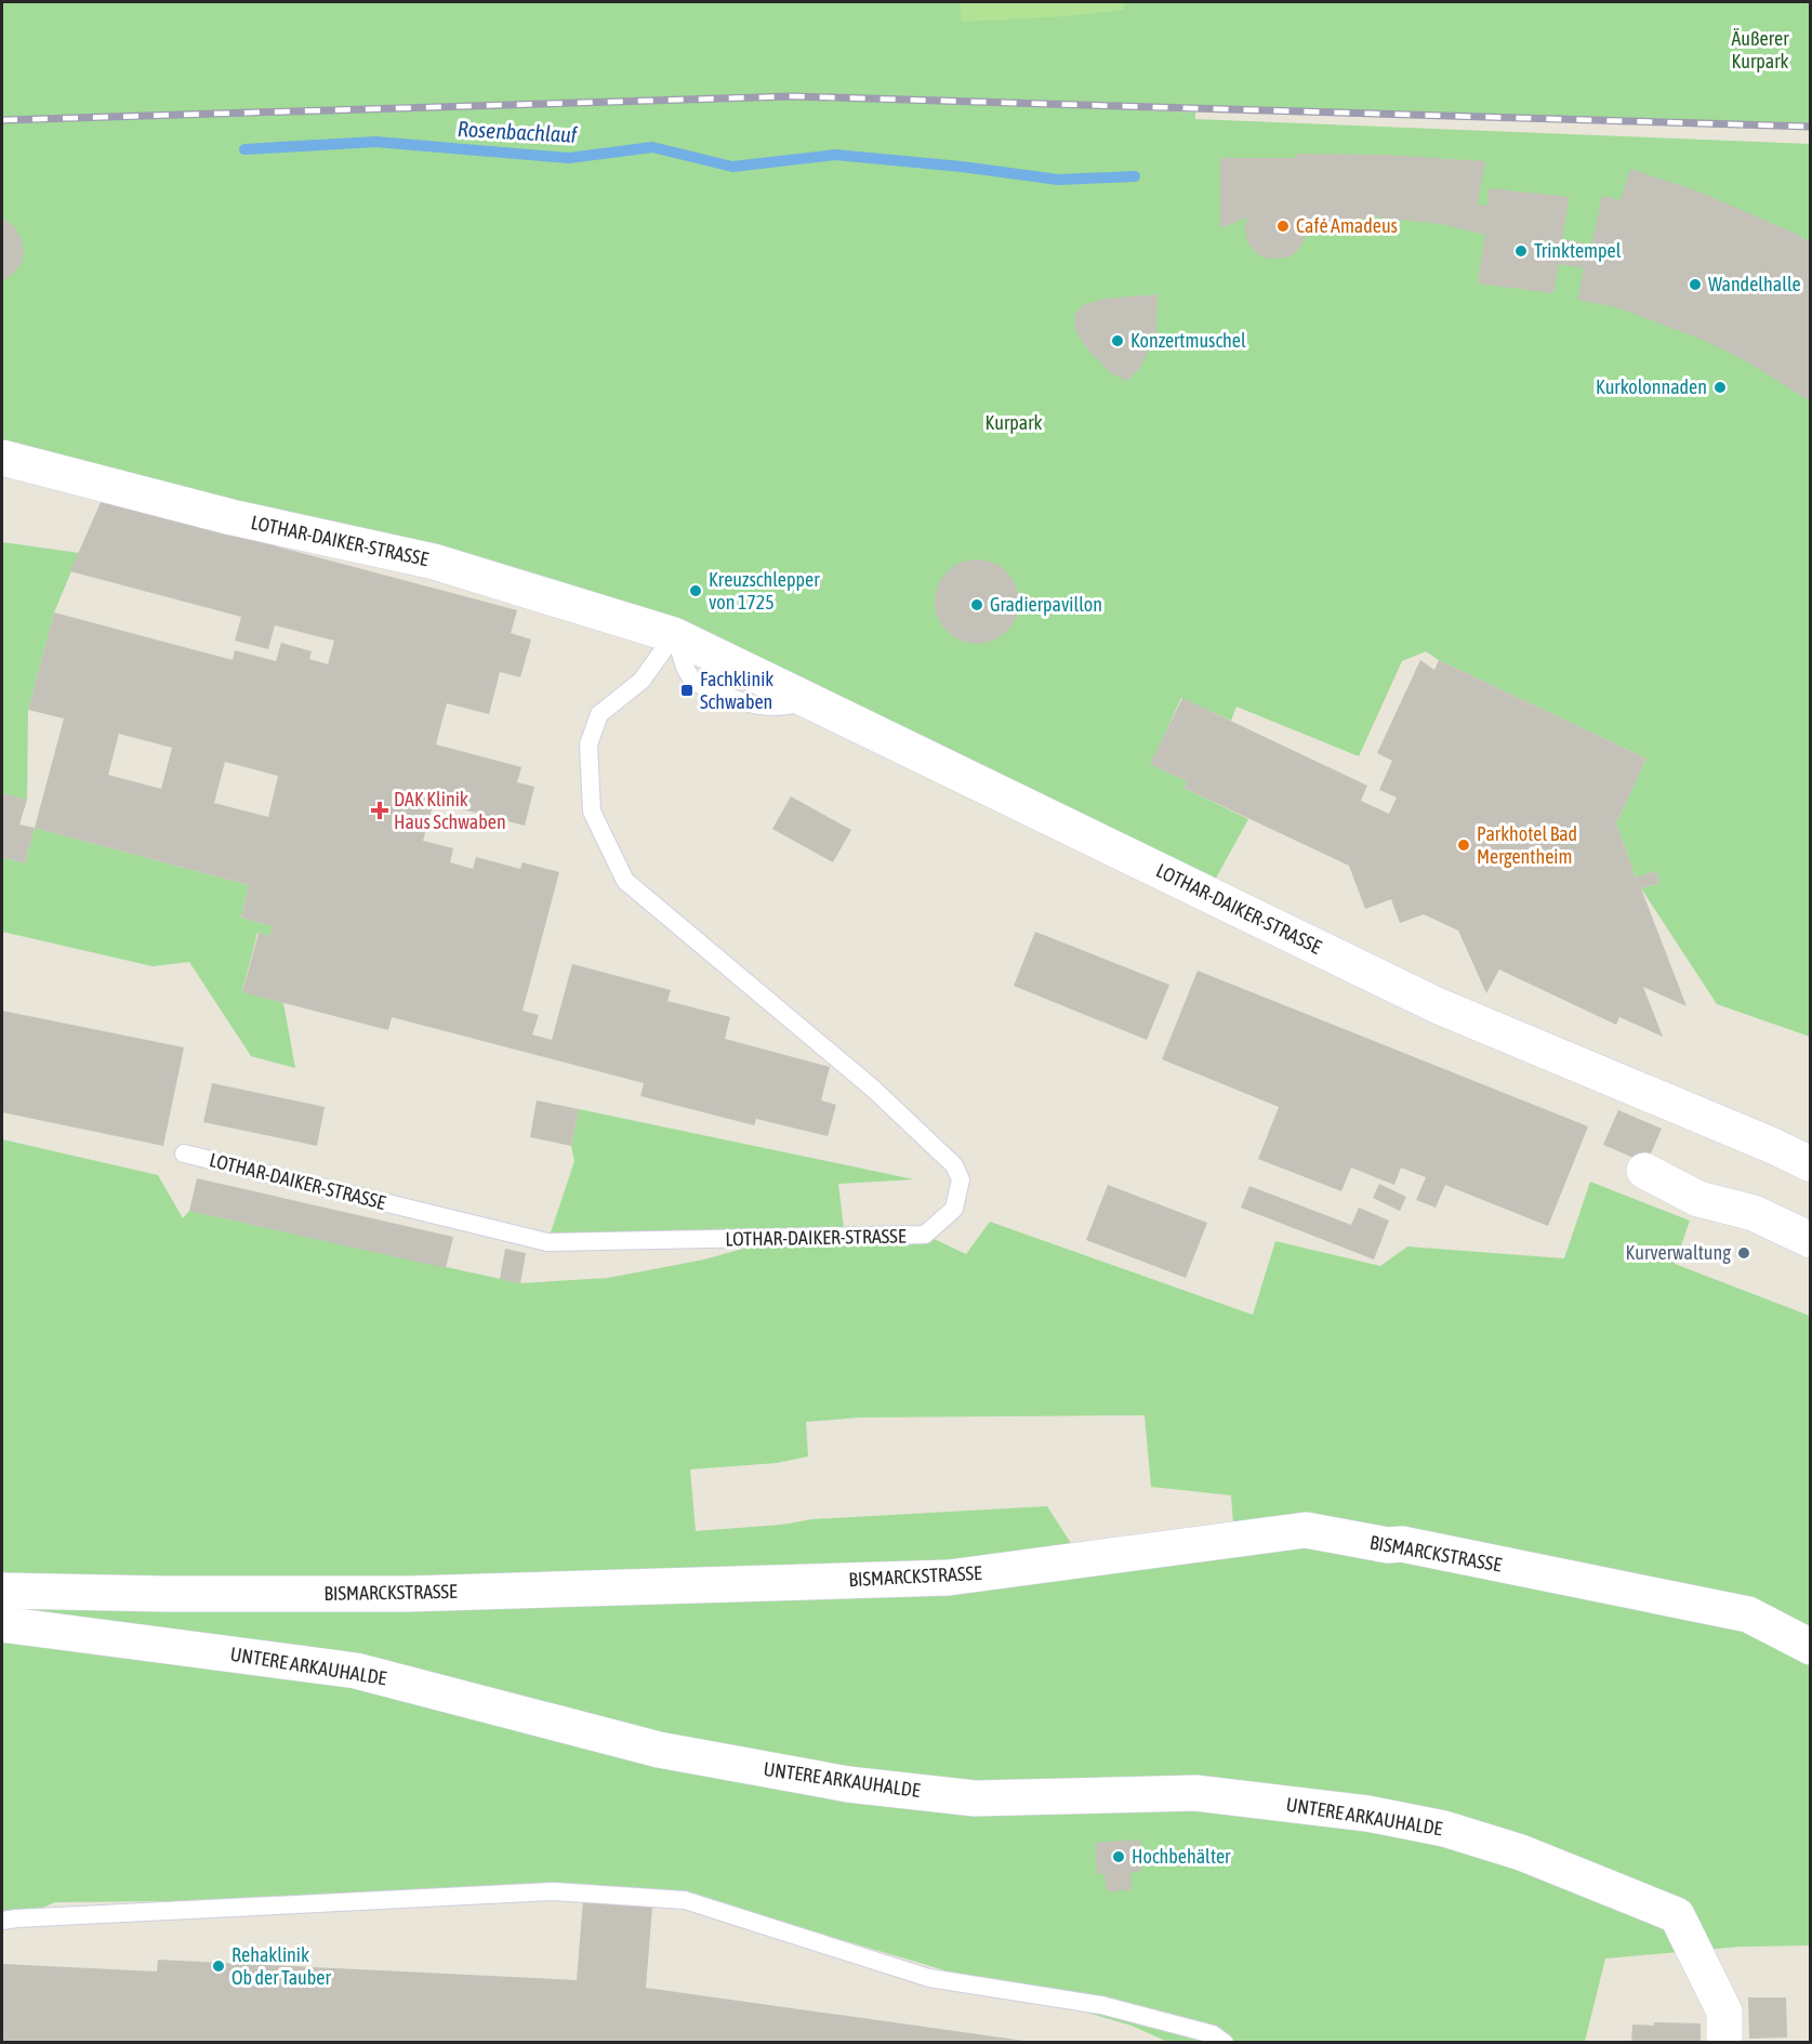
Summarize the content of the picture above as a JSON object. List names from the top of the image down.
{
  "streets": {
    "street": ["LOTHAR-DAIKER-STRASSE", "BISMARCKSTRASSE", "UNTERE ARKAUHALDE"]
  },
  "water": ["Rosenbachlauf"],
  "parks": ["Äußerer Kurpark", "Kurpark"],
  "places": {
    "other": [
      "Café Amadeus",
      "Trinktempel",
      "Wandelhalle",
      "Konzertmuschel",
      "Kurkolonnaden",
      "Kreuzschlepper von 1725",
      "Gradierpavillon",
      "Parkhotel Bad Mergentheim",
      "Kurverwaltung",
      "Hochbehälter",
      "Rehaklinik Ob der Tauber"
    ],
    "transit": ["Fachklinik Schwaben"],
    "health": ["DAK Klinik Haus Schwaben"]
  }
}
